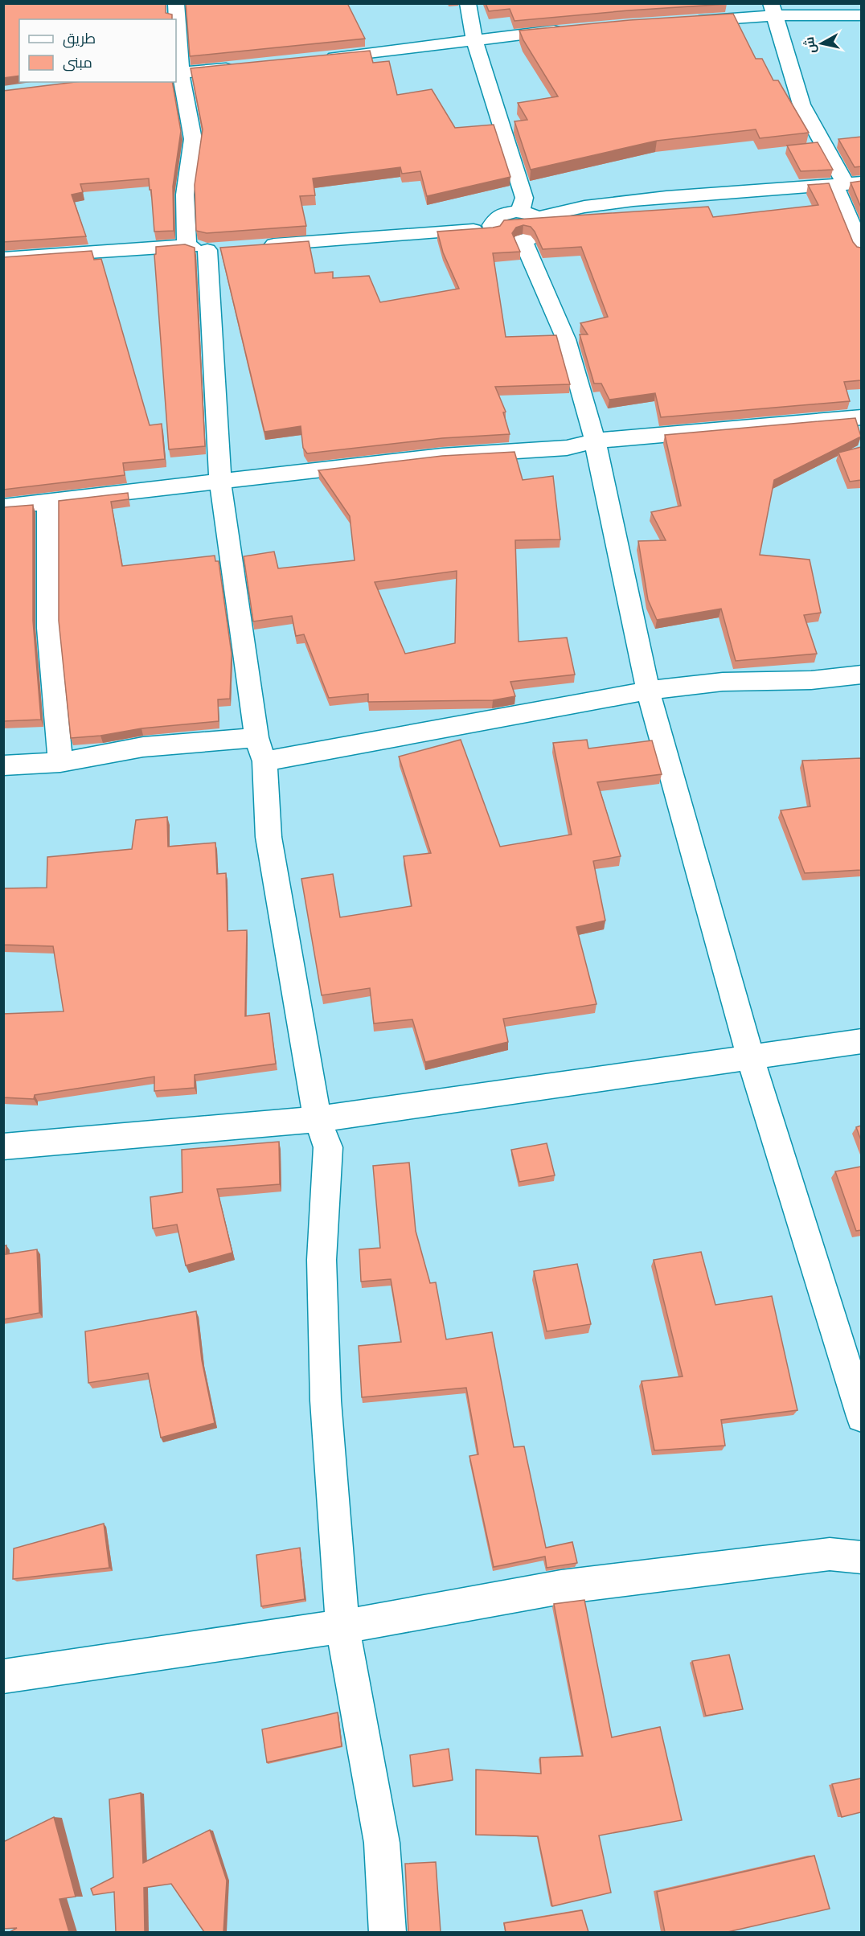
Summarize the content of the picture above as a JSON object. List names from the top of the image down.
{
  "legend": ["طريق", "مبنى"],
  "north": "left"
}
